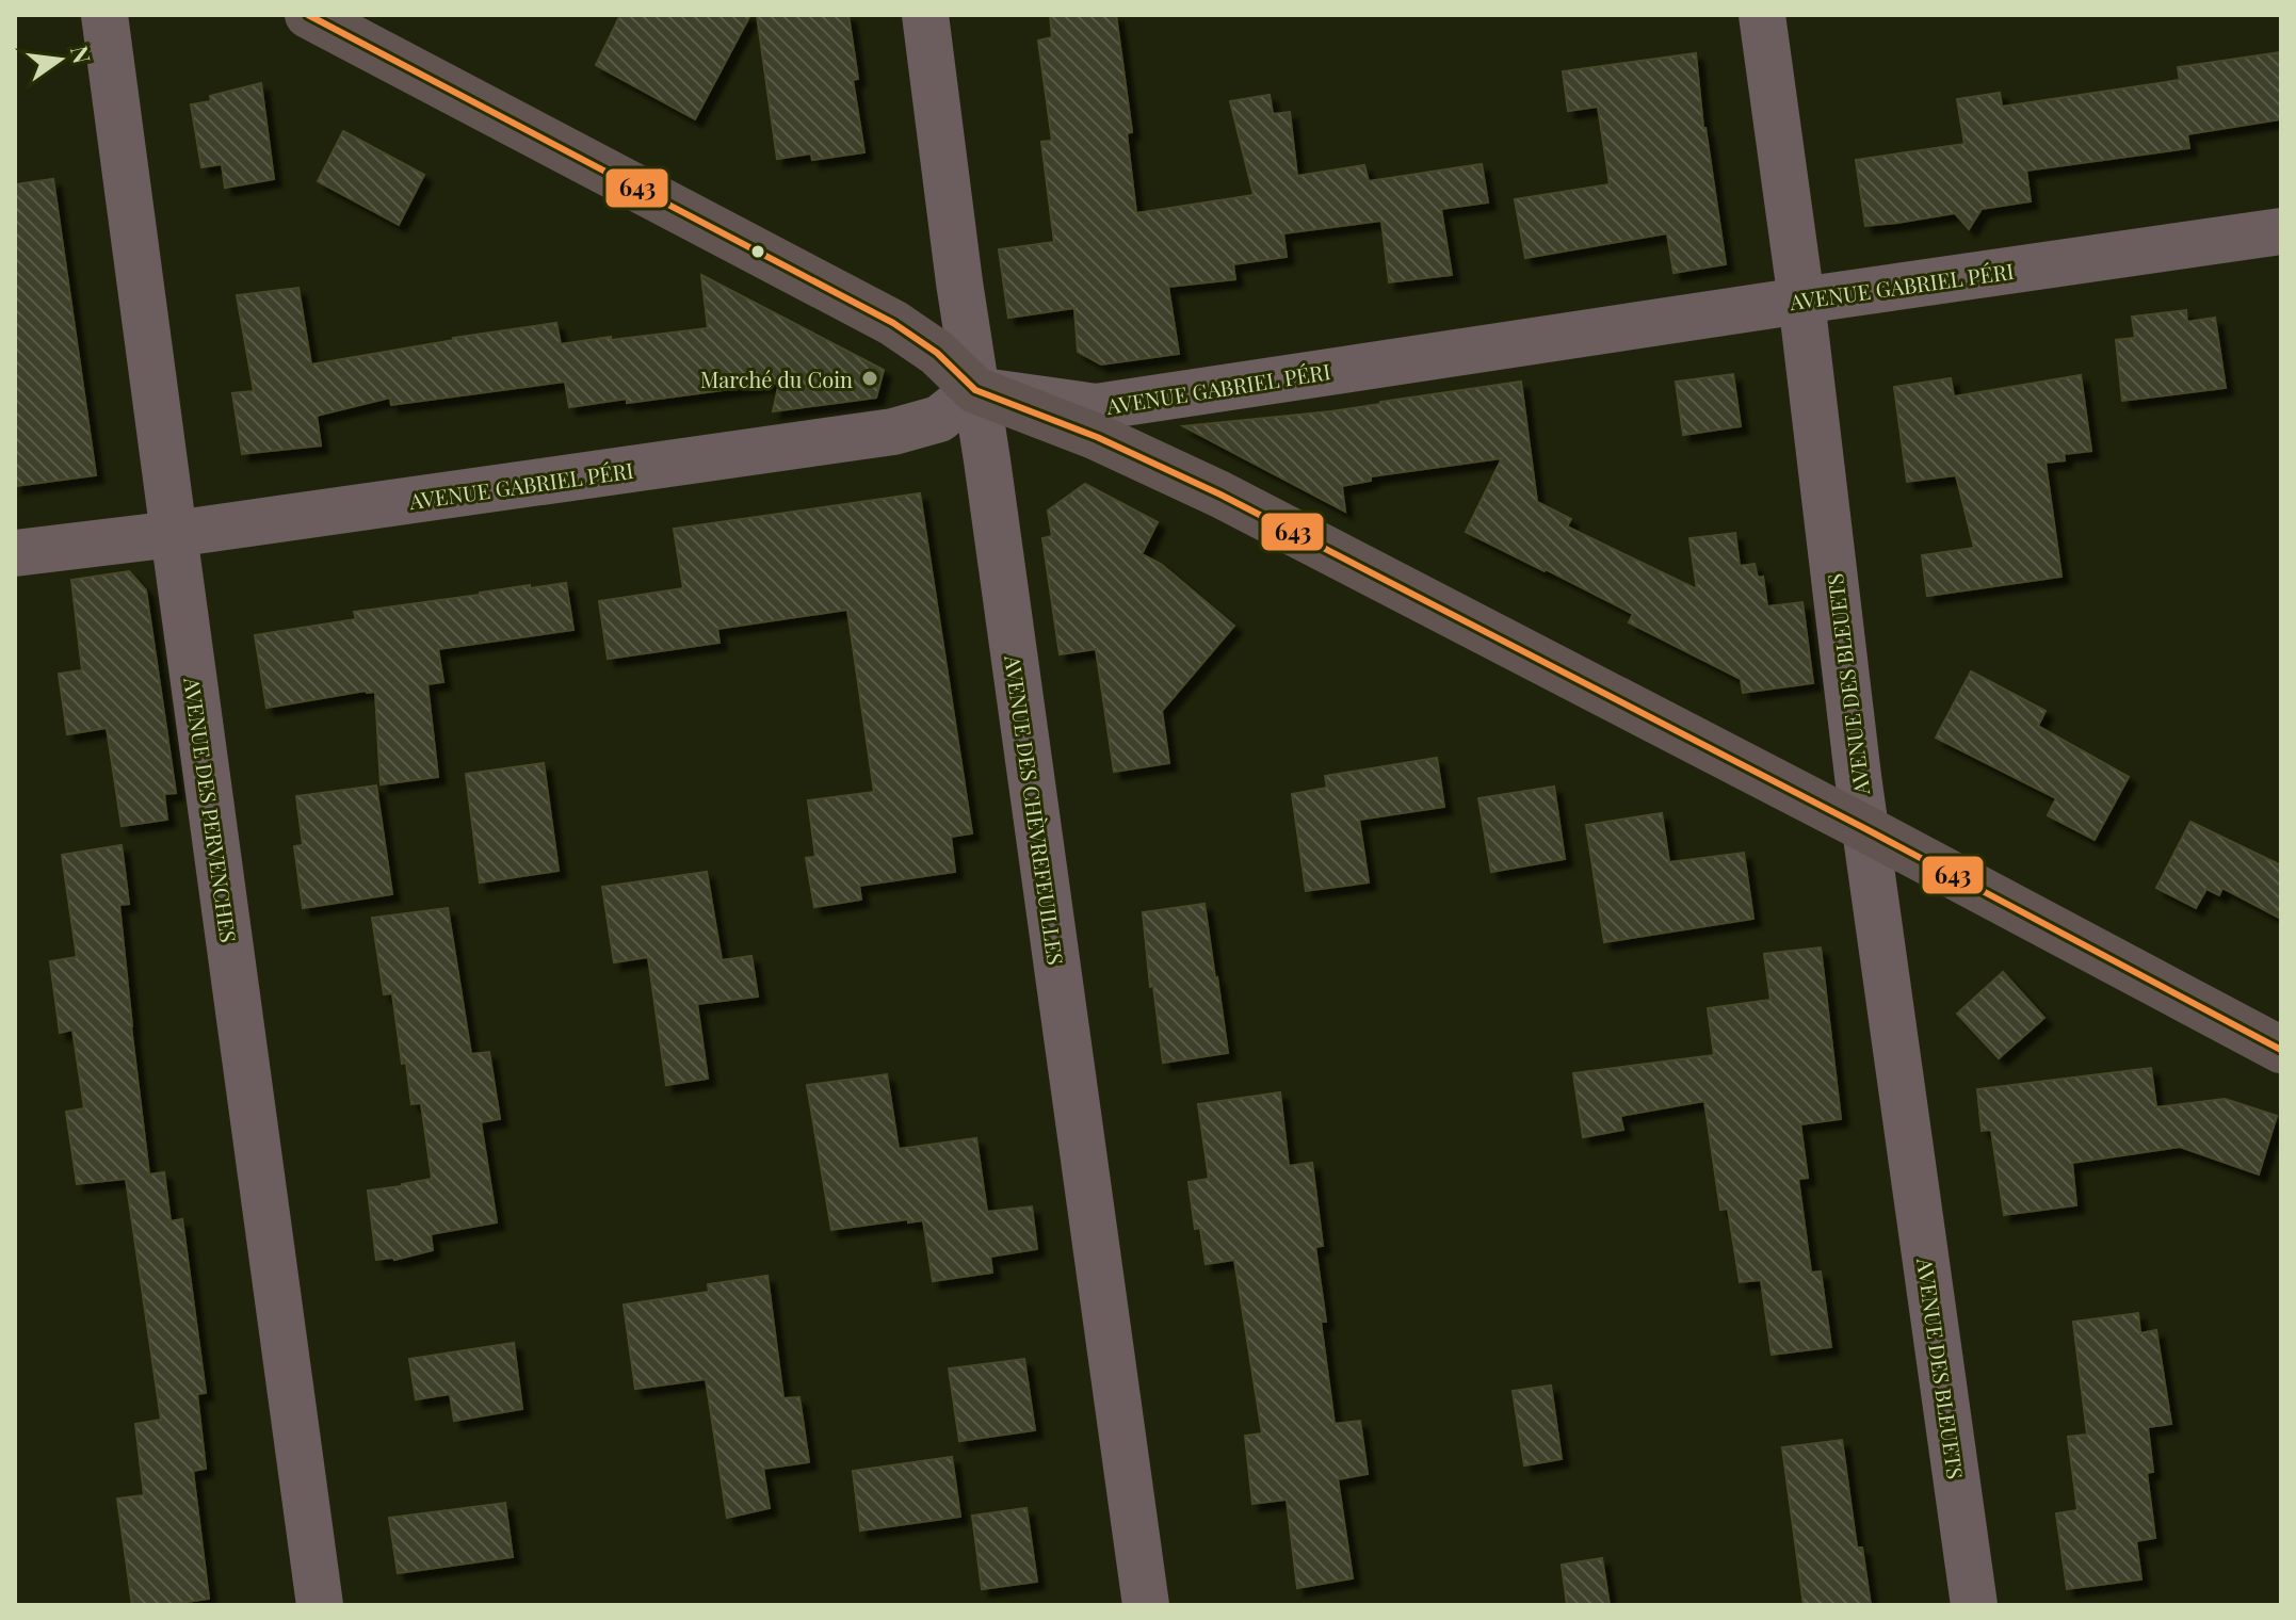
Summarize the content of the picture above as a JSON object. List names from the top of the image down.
{
  "streets": {
    "street": [
      "AVENUE GABRIEL PÉRI",
      "AVENUE DES BLEUETS",
      "AVENUE DES PERVENCHES",
      "AVENUE DES CHÈVREFEUILLES"
    ]
  },
  "crossings": [
    ["AVENUE GABRIEL PÉRI", "AVENUE DES BLEUETS"],
    ["AVENUE GABRIEL PÉRI", "AVENUE DES PERVENCHES"],
    ["AVENUE GABRIEL PÉRI", "AVENUE DES CHÈVREFEUILLES"]
  ],
  "places": ["Marché du Coin"],
  "lines": ["transit line 643"],
  "north": "right"
}
